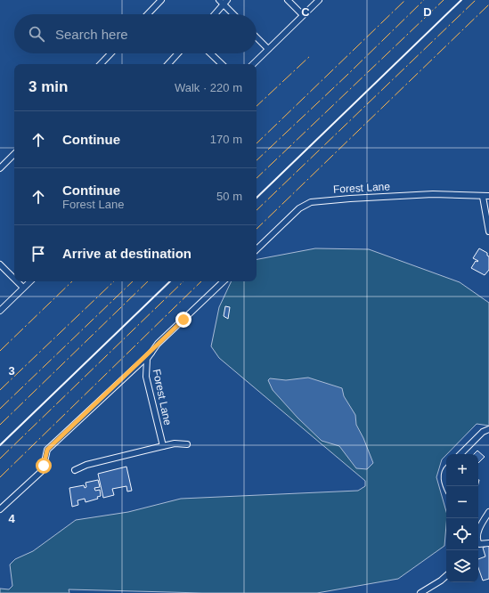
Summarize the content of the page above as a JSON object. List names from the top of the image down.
{
  "streets": {
    "street": ["Forest Lane"]
  },
  "page": {
    "search": "Search here",
    "heading": ["3 min", "Walk · 220 m"],
    "list": [
      ["Continue", "170 m"],
      ["Continue", "Forest Lane", "50 m"],
      "Arrive at destination"
    ],
    "map_buttons": ["+", "−"]
  },
  "grid": {
    "columns": ["C", "D"],
    "rows": ["3", "4"]
  }
}
